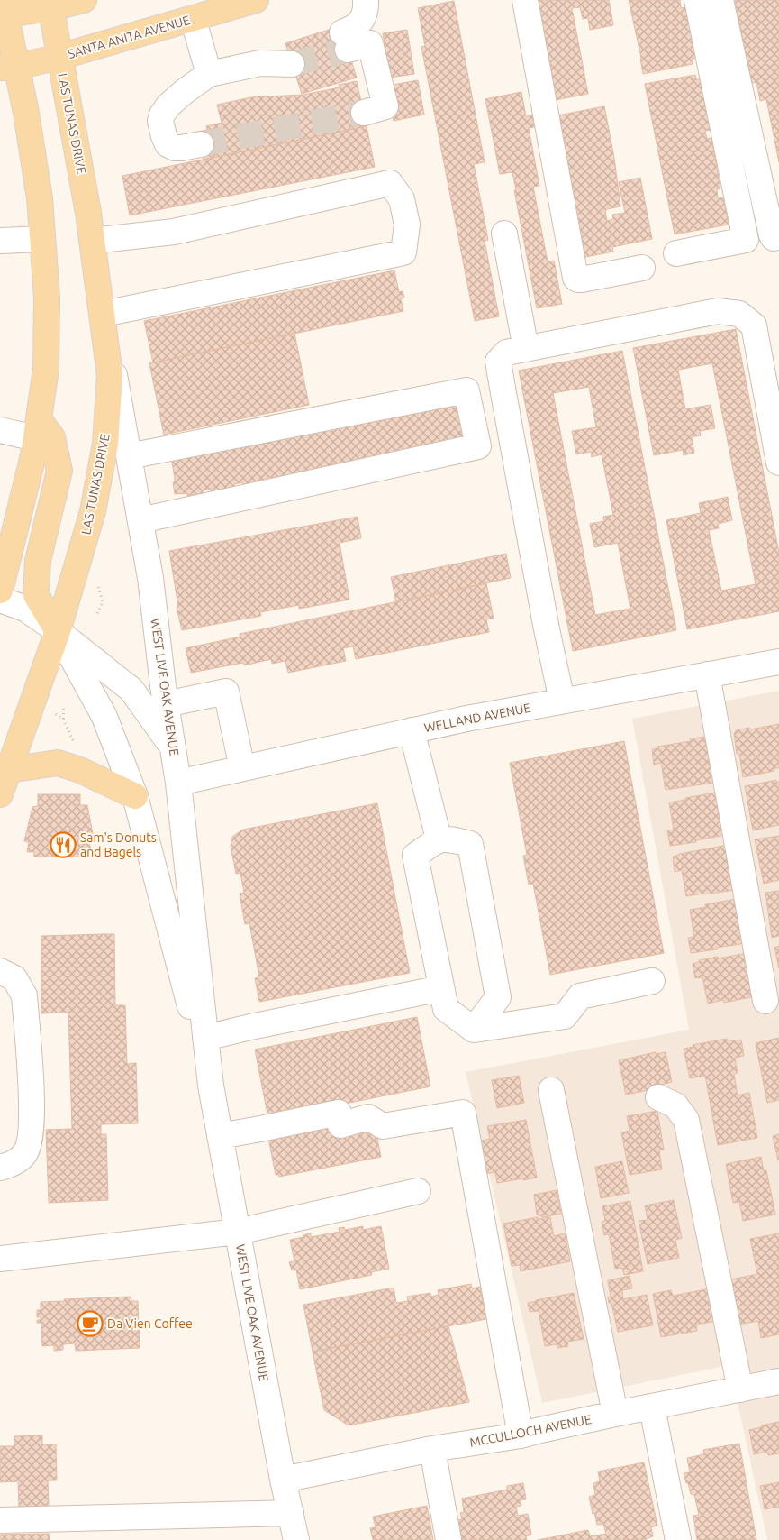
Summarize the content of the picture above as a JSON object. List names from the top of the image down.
{
  "streets": {
    "main road": ["SANTA ANITA AVENUE", "LAS TUNAS DRIVE"],
    "street": ["WEST LIVE OAK AVENUE", "WELLAND AVENUE", "MCCULLOCH AVENUE"]
  },
  "crossings": [
    ["SANTA ANITA AVENUE", "LAS TUNAS DRIVE"],
    ["LAS TUNAS DRIVE", "WEST LIVE OAK AVENUE"],
    ["WEST LIVE OAK AVENUE", "WELLAND AVENUE"],
    ["WEST LIVE OAK AVENUE", "MCCULLOCH AVENUE"]
  ],
  "places": {
    "restaurant": ["Sam's Donuts and Bagels"],
    "cafe": ["Da Vien Coffee"]
  }
}
